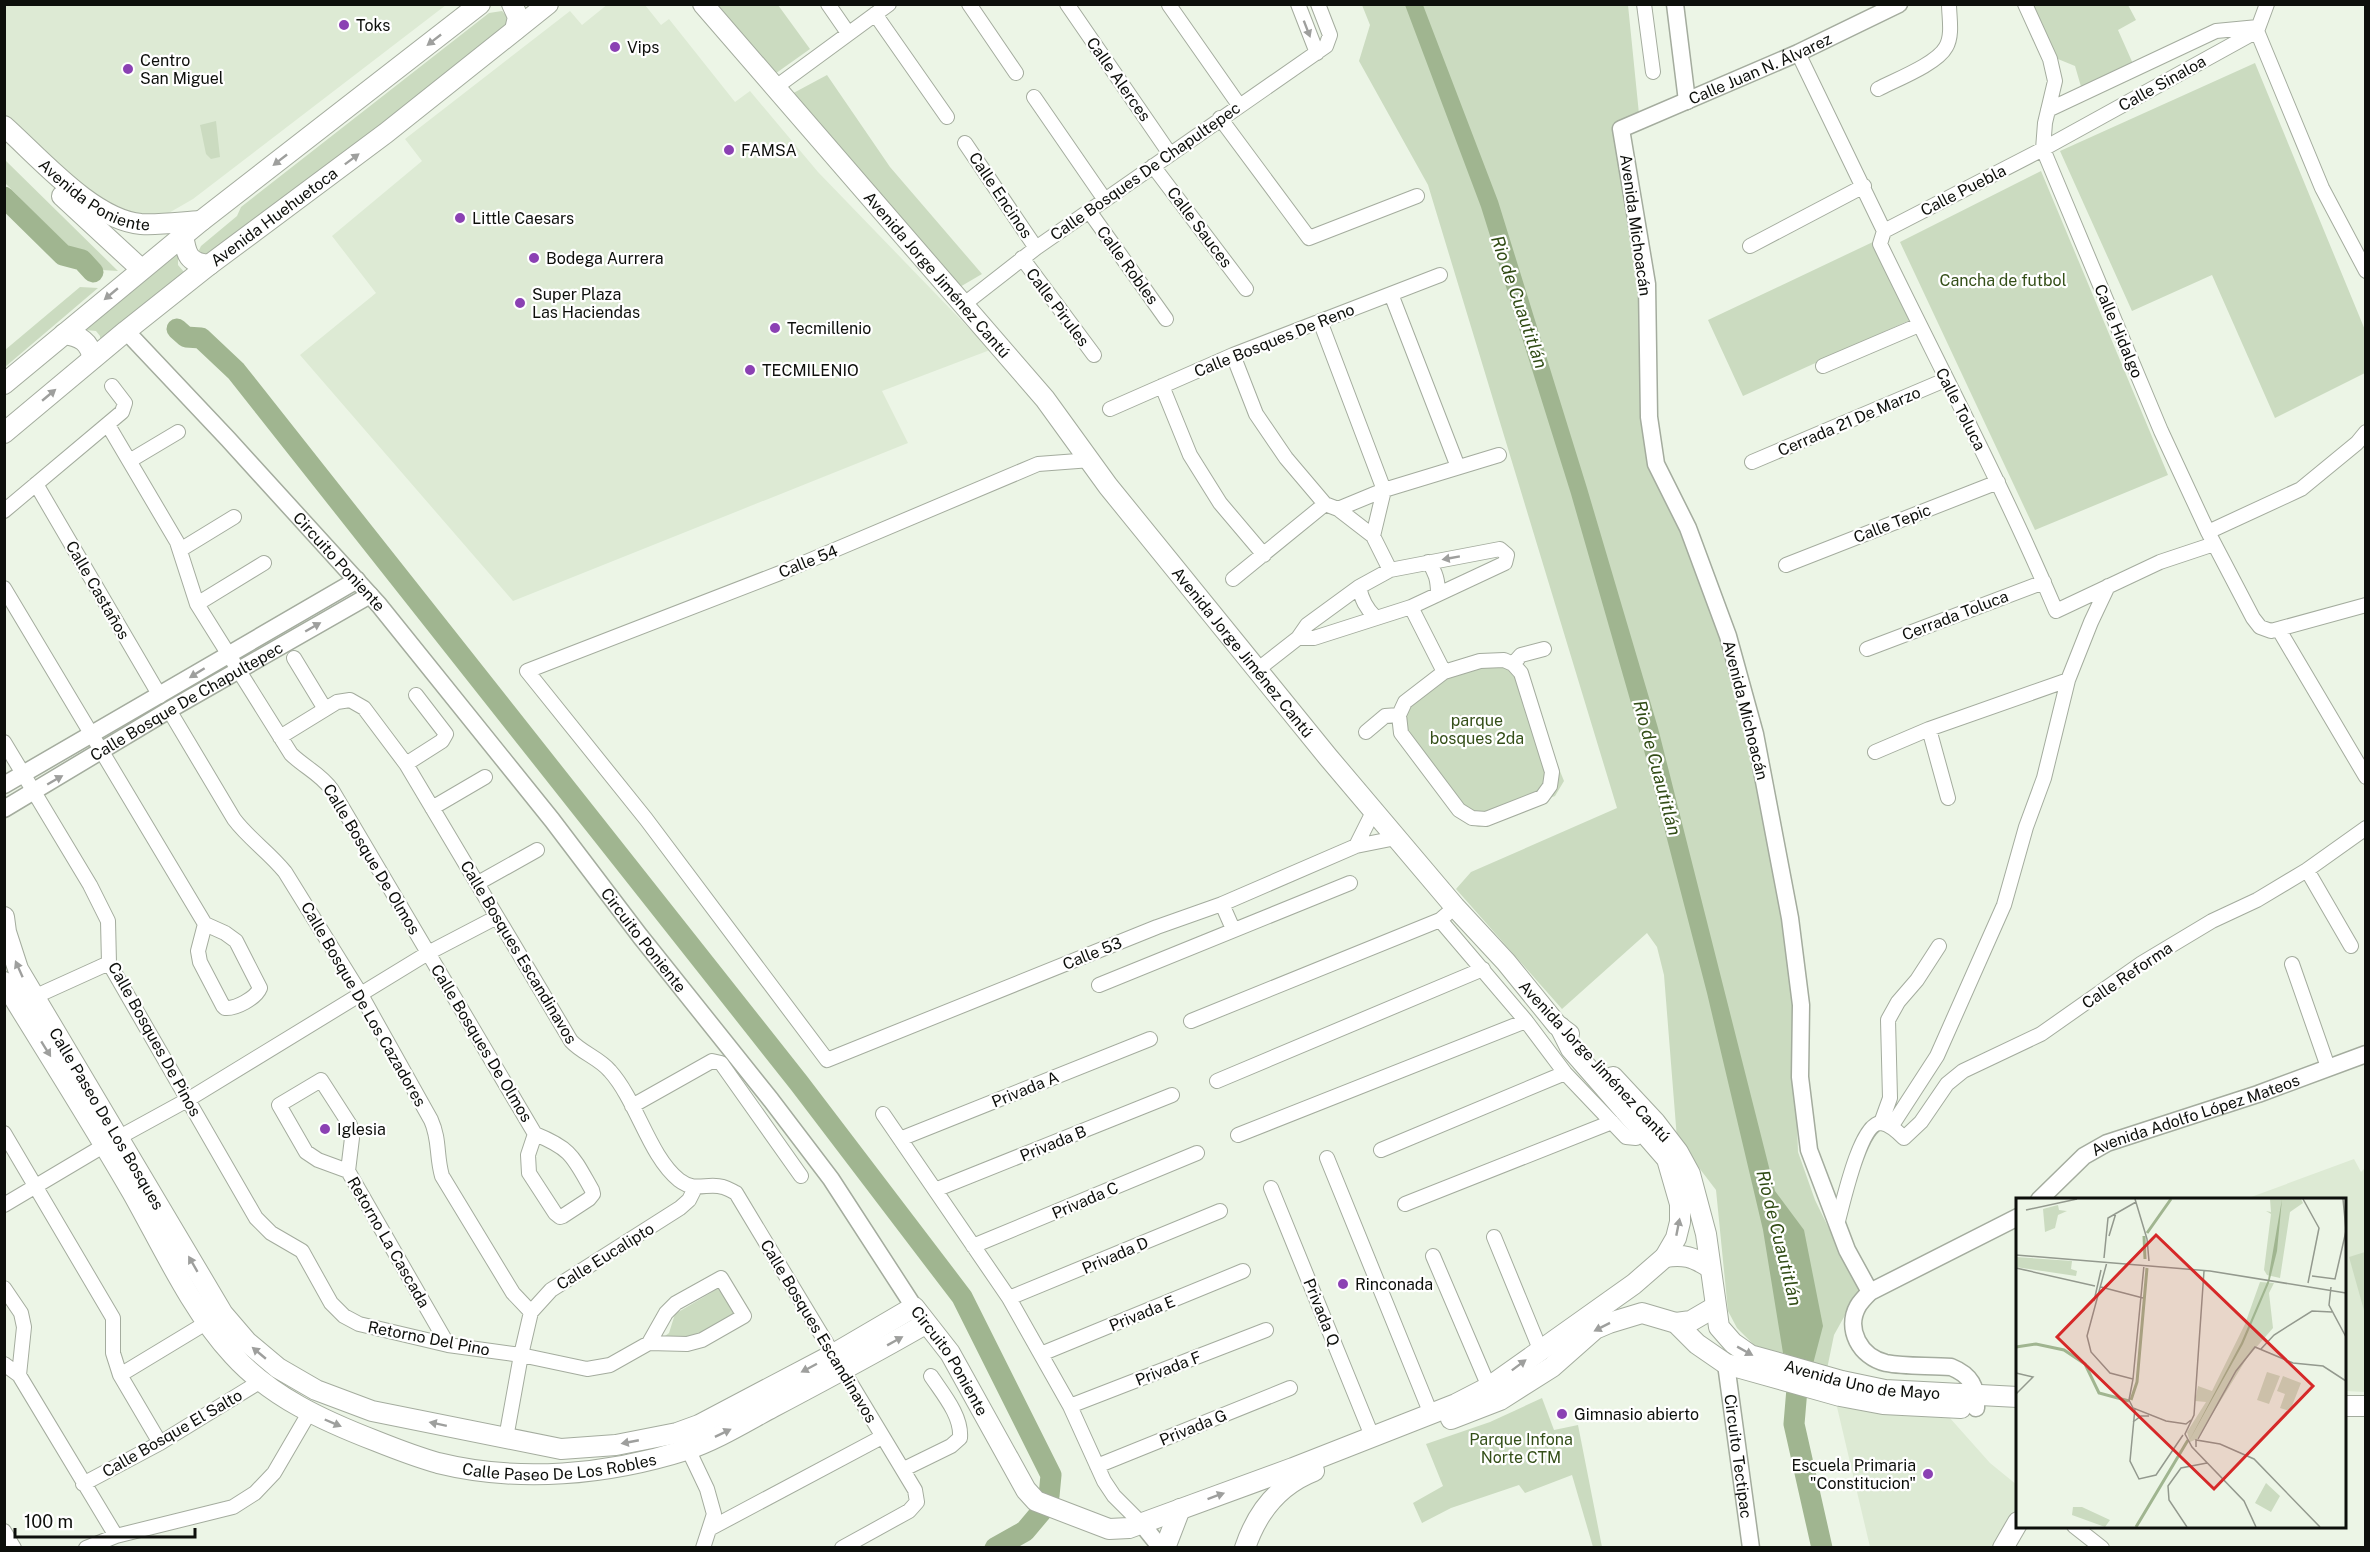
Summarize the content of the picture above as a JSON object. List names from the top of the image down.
{
  "streets": {
    "main road": [
      "Avenida Poniente",
      "Avenida Huehuetoca",
      "Avenida Jorge Jiménez Cantú",
      "Circuito Poniente",
      "Calle Paseo De Los Bosques",
      "Avenida Uno de Mayo",
      "Calle Paseo De Los Robles"
    ],
    "street": [
      "Calle Juan N. Álvarez",
      "Calle Alerces",
      "Calle Sinaloa",
      "Calle Bosques De Chapultepec",
      "Calle Puebla",
      "Calle Encinos",
      "Avenida Michoacán",
      "Calle Sauces",
      "Calle Robles",
      "Calle Pirules",
      "Calle Hidalgo",
      "Calle Bosques De Reno",
      "Calle Toluca",
      "Cerrada 21 De Marzo",
      "Calle Tepic",
      "Calle 54",
      "Calle Castaños",
      "Cerrada Toluca",
      "Calle Bosque De Chapultepec",
      "Calle Bosque De Olmos",
      "Calle Bosques Escandinavos",
      "Calle 53",
      "Calle Reforma",
      "Calle Bosque De Los Cazadores",
      "Calle Bosques De Pinos",
      "Calle Bosques De Olmos",
      "Privada A",
      "Avenida Adolfo López Mateos",
      "Privada B",
      "Privada C",
      "Retorno La Cascada",
      "Privada D",
      "Calle Eucalipto",
      "Privada Q",
      "Privada E",
      "Retorno Del Pino",
      "Privada F",
      "Privada G",
      "Calle Bosque El Salto",
      "Circuito Tectipac"
    ]
  },
  "crossings": [
    ["Calle Juan N. Álvarez", "Avenida Michoacán"],
    ["Calle Juan N. Álvarez", "Calle Toluca"],
    ["Calle Alerces", "Calle Bosques De Chapultepec"],
    ["Calle Sinaloa", "Calle Puebla"],
    ["Calle Sinaloa", "Calle Hidalgo"],
    ["Calle Bosques De Chapultepec", "Calle Encinos"],
    ["Calle Bosques De Chapultepec", "Calle Sauces"],
    ["Calle Bosques De Chapultepec", "Calle Robles"],
    ["Calle Bosques De Chapultepec", "Avenida Jorge Jiménez Cantú"],
    ["Calle Bosques De Chapultepec", "Calle Pirules"],
    ["Calle Puebla", "Calle Hidalgo"],
    ["Calle Puebla", "Calle Toluca"],
    ["Avenida Huehuetoca", "Circuito Poniente"],
    ["Avenida Jorge Jiménez Cantú", "Circuito Poniente"],
    ["Avenida Jorge Jiménez Cantú", "Calle 54"],
    ["Avenida Jorge Jiménez Cantú", "Calle 53"],
    ["Avenida Jorge Jiménez Cantú", "Avenida Uno de Mayo"],
    ["Calle Hidalgo", "Calle Toluca"],
    ["Calle Toluca", "Cerrada 21 De Marzo"],
    ["Calle Toluca", "Calle Tepic"],
    ["Calle Toluca", "Cerrada Toluca"],
    ["Circuito Poniente", "Calle Bosque De Chapultepec"],
    ["Circuito Poniente", "Privada Q"],
    ["Circuito Poniente", "Calle Paseo De Los Robles"],
    ["Calle 54", "Calle 53"],
    ["Calle Castaños", "Calle Bosque De Chapultepec"],
    ["Calle Castaños", "Calle Bosque De Los Cazadores"],
    ["Calle Bosque De Chapultepec", "Calle Bosque De Olmos"],
    ["Calle Bosque De Chapultepec", "Calle Bosque De Los Cazadores"],
    ["Calle Bosque De Chapultepec", "Calle Bosques De Pinos"],
    ["Calle Bosque De Olmos", "Calle Bosques De Olmos"],
    ["Calle Bosques Escandinavos", "Calle Eucalipto"],
    ["Calle Bosques Escandinavos", "Calle Paseo De Los Robles"],
    ["Calle Bosque De Los Cazadores", "Calle Eucalipto"],
    ["Calle Bosques De Pinos", "Retorno Del Pino"],
    ["Calle Paseo De Los Bosques", "Calle Paseo De Los Robles"],
    ["Retorno La Cascada", "Retorno Del Pino"],
    ["Calle Eucalipto", "Retorno Del Pino"],
    ["Calle Eucalipto", "Calle Paseo De Los Robles"],
    ["Calle Bosque El Salto", "Calle Paseo De Los Robles"]
  ],
  "water": ["Rio de Cuautitlán"],
  "parks": ["Cancha de futbol", "parque bosques 2da", "Parque Infona Norte CTM"],
  "places": [
    "Toks",
    "Vips",
    "Centro San Miguel",
    "FAMSA",
    "Little Caesars",
    "Bodega Aurrera",
    "Super Plaza Las Haciendas",
    "Tecmillenio",
    "TECMILENIO",
    "Iglesia",
    "Rinconada",
    "Gimnasio abierto",
    "Escuela Primaria \"Constitucion\""
  ],
  "scale_bar": "100 m"
}
